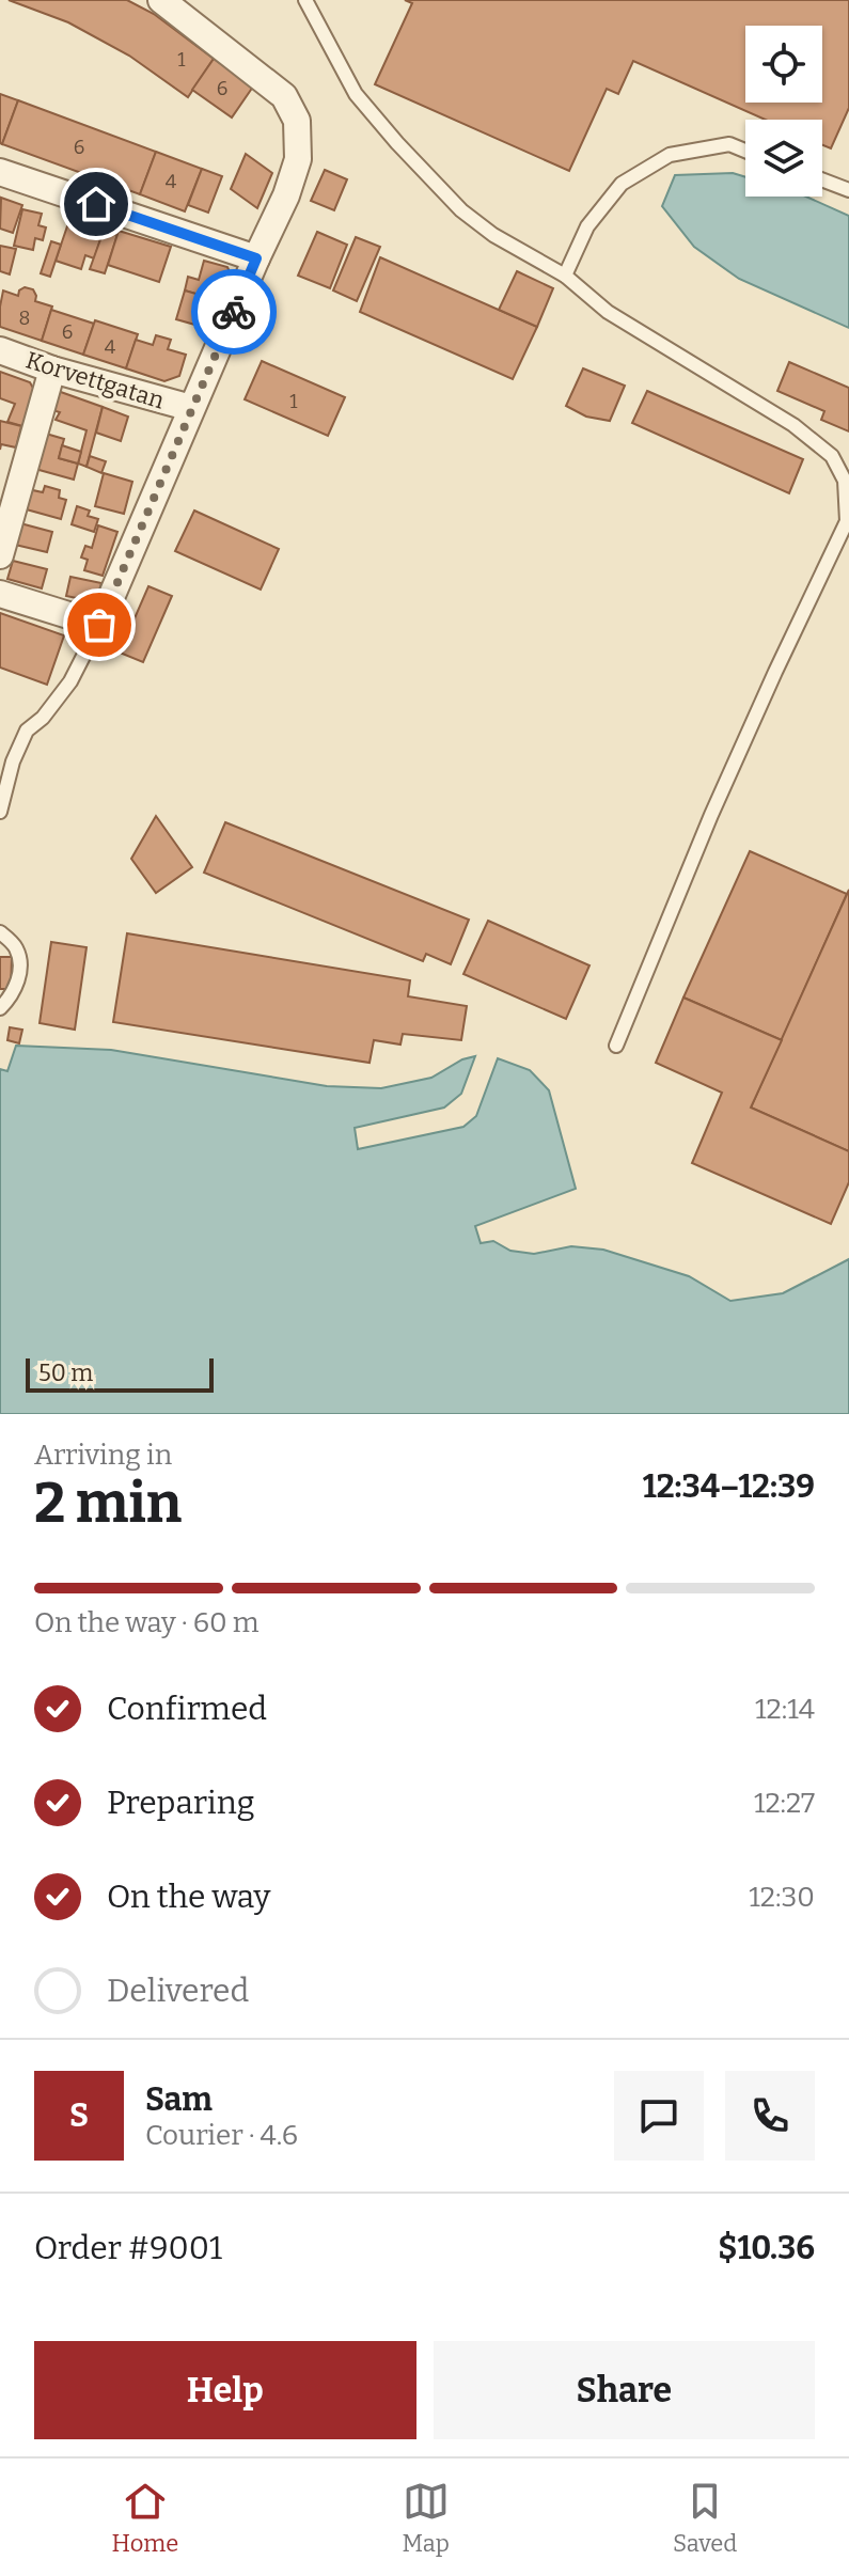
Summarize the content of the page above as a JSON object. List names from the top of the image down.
{
  "streets": {
    "street": ["Korvettgatan"]
  },
  "house_numbers": [
    "1",
    "6",
    "6",
    "4",
    "8",
    "6",
    "4",
    "1"
  ],
  "scale_bar": "50 m",
  "page": {
    "scale": "50 m",
    "heading": ["2 min", "Arriving in", "12:34–12:39"],
    "panel": [
      "Sam",
      "Courier · 4.6",
      "Order #9001",
      "$10.36"
    ],
    "bar": "On the way · 60 m",
    "list": [
      ["Confirmed", "12:14"],
      ["Preparing", "12:27"],
      ["On the way", "12:30"],
      "Delivered"
    ],
    "round": "S",
    "buttons": ["Help", "Share"],
    "tabs": ["Home", "Map", "Saved"]
  }
}
